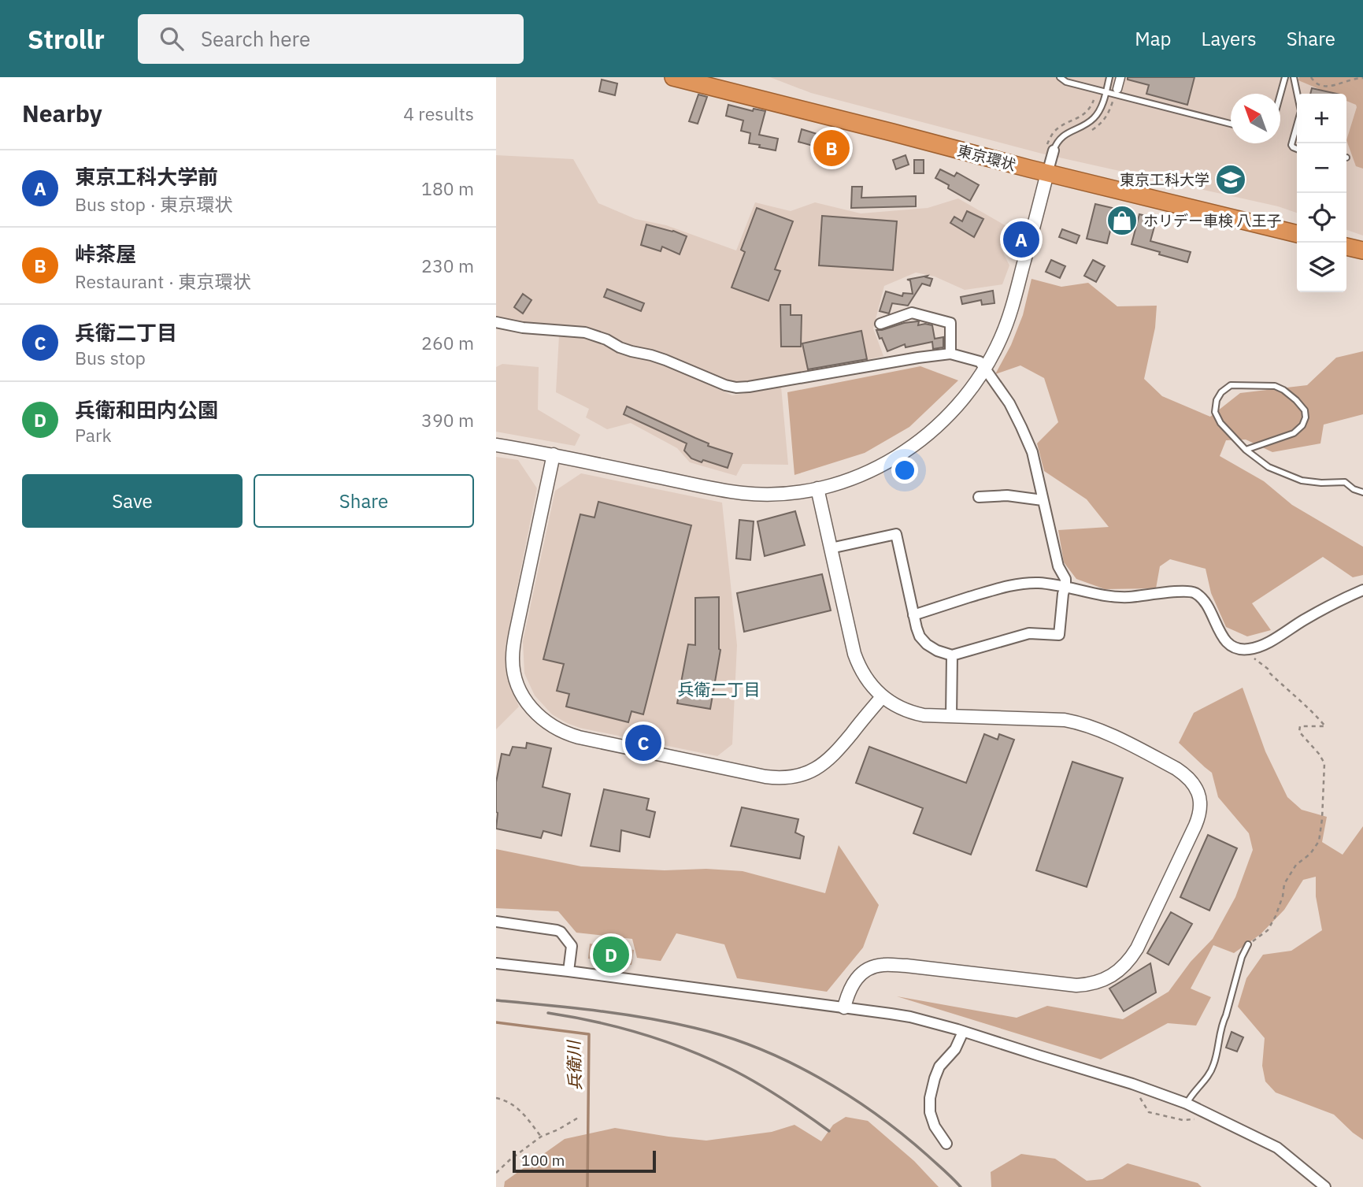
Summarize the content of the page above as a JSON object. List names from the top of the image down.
{
  "streets": {
    "highway": ["東京環状"]
  },
  "districts": ["兵衛二丁目"],
  "water": ["兵衛川"],
  "places": {
    "school or university": ["東京工科大学"],
    "shop": ["ホリデー車検 八王子"]
  },
  "scale_bar": "100 m",
  "north": "top left",
  "page": {
    "header": "Strollr",
    "search": "Search here",
    "nav": ["Map", "Layers", "Share"],
    "heading": ["Nearby", "4 results"],
    "map_buttons": ["+", "−"],
    "pins": [
      "B",
      "A",
      "C",
      "D"
    ],
    "list": [
      {
        "mark": "A",
        "name": "東京工科大学前",
        "note": "Bus stop · 東京環状",
        "value": "180 m"
      },
      {
        "mark": "B",
        "name": "峠茶屋",
        "note": "Restaurant · 東京環状",
        "value": "230 m"
      },
      {
        "mark": "C",
        "name": "兵衛二丁目",
        "note": "Bus stop",
        "value": "260 m"
      },
      {
        "mark": "D",
        "name": "兵衛和田内公園",
        "note": "Park",
        "value": "390 m"
      }
    ],
    "buttons": ["Save", "Share"],
    "scale": "100 m"
  }
}
